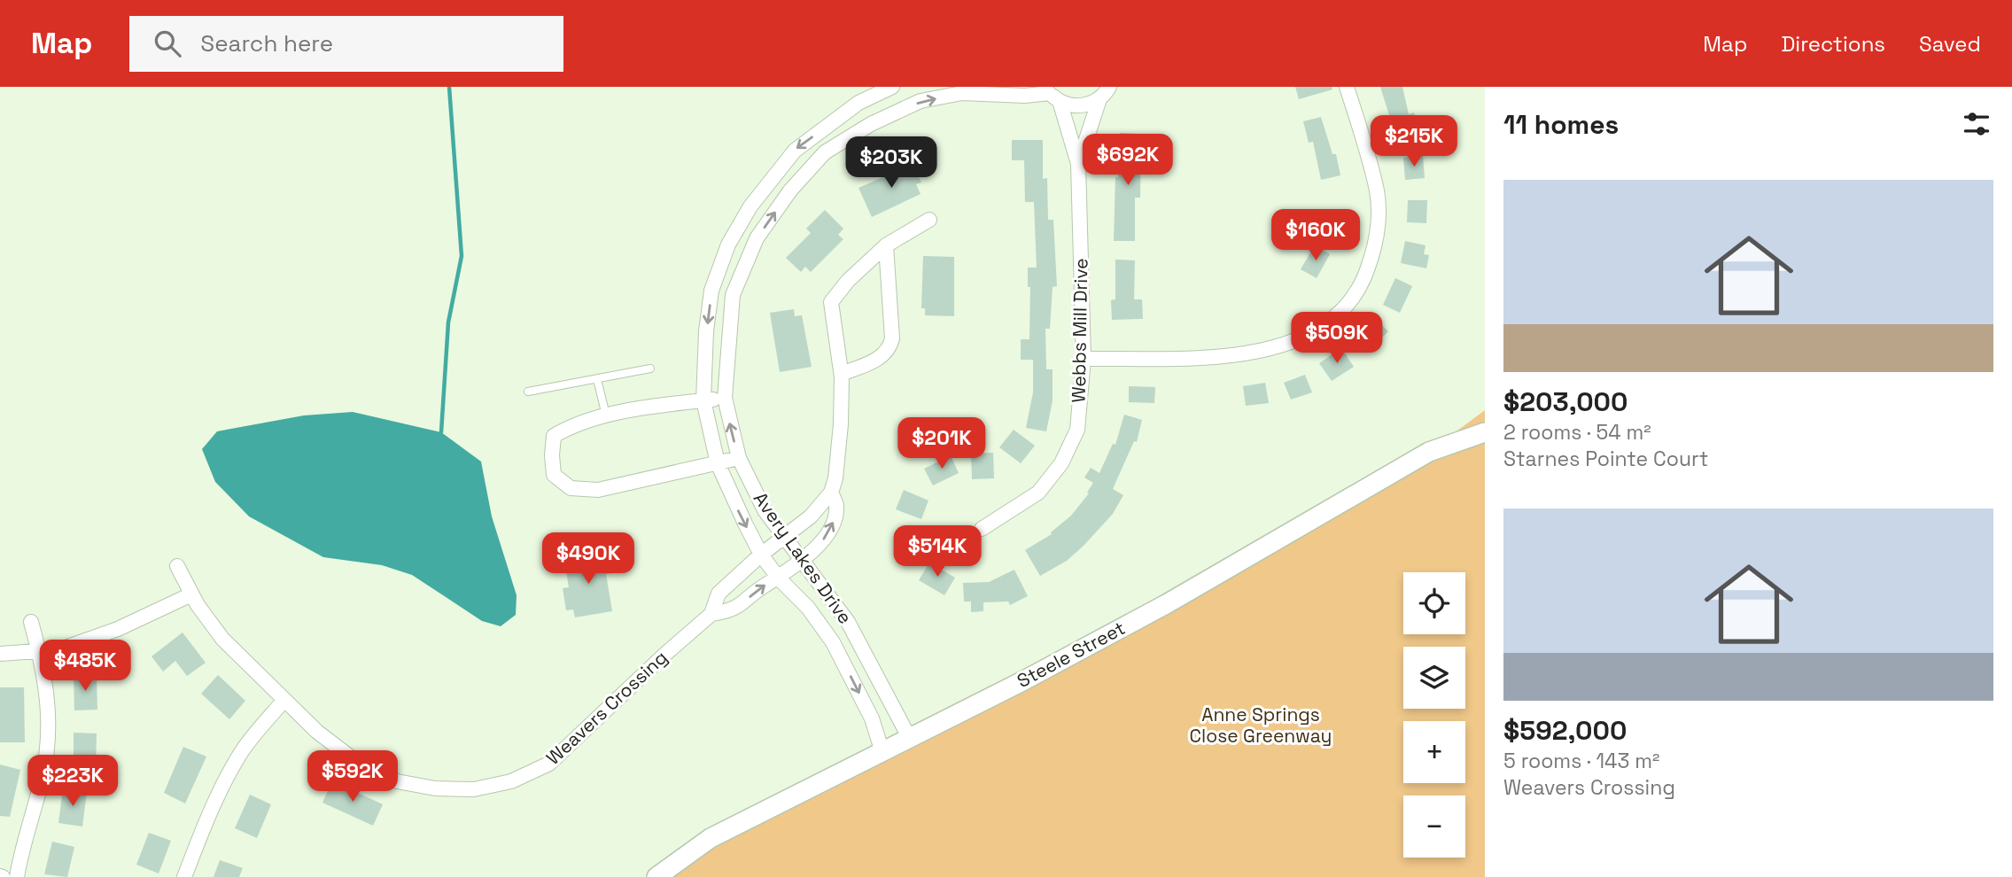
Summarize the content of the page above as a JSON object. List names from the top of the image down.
{
  "streets": {
    "street": [
      "Webbs Mill Drive",
      "Avery Lakes Drive",
      "Steele Street",
      "Weavers Crossing"
    ]
  },
  "crossings": [
    ["Webbs Mill Drive", "Avery Lakes Drive"],
    ["Avery Lakes Drive", "Steele Street"],
    ["Avery Lakes Drive", "Weavers Crossing"]
  ],
  "parks": ["Anne Springs Close Greenway"],
  "page": {
    "header": "Map",
    "search": "Search here",
    "nav": ["Map", "Directions", "Saved"],
    "heading": "11 homes",
    "price": [
      "$215K",
      "$692K",
      "$203K",
      "$160K",
      "$509K",
      "$201K",
      "$514K",
      "$490K",
      "$485K",
      "$592K",
      "$223K"
    ],
    "list": [
      {
        "name": "$203,000",
        "note": "2 rooms · 54 m² · Starnes Pointe Court"
      },
      {
        "name": "$592,000",
        "note": "5 rooms · 143 m² · Weavers Crossing"
      }
    ],
    "map_buttons": ["+", "−"]
  }
}
